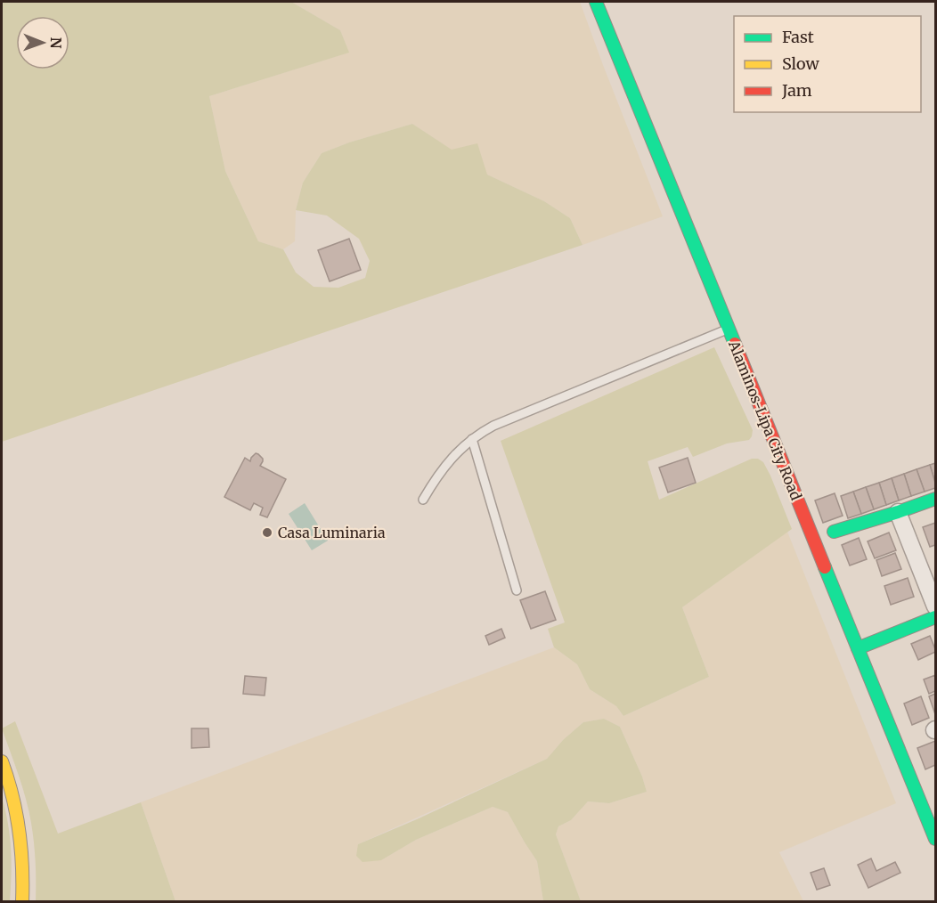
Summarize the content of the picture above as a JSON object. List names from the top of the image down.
{
  "streets": {
    "main road": ["Alaminos-Lipa City Road"]
  },
  "places": ["Casa Luminaria"],
  "legend": ["Fast", "Slow", "Jam"],
  "north": "right"
}
